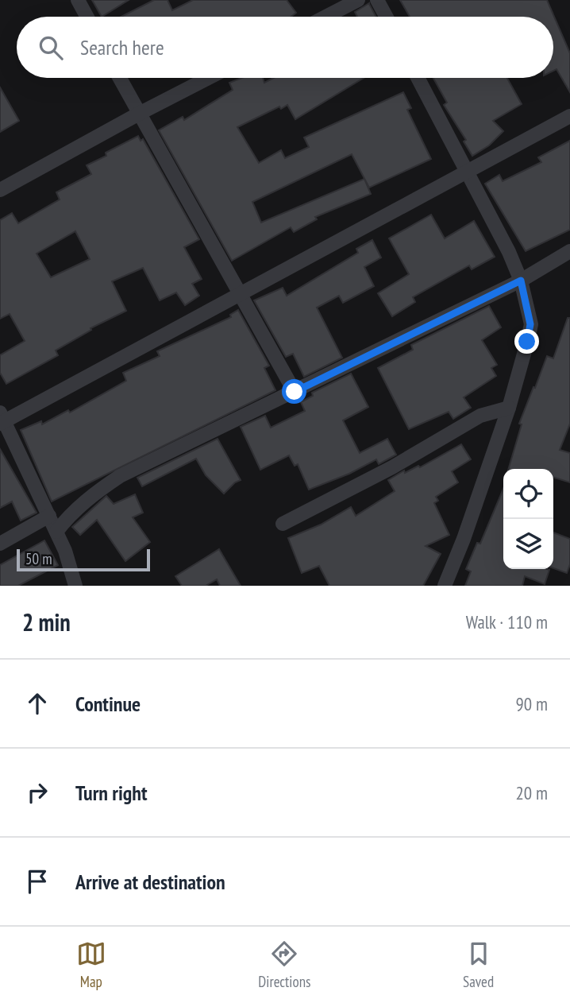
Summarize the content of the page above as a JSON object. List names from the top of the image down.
{
  "scale_bar": "50 m",
  "page": {
    "search": "Search here",
    "scale": "50 m",
    "heading": ["2 min", "Walk · 110 m"],
    "list": [
      ["Continue", "90 m"],
      ["Turn right", "20 m"],
      "Arrive at destination"
    ],
    "nav": ["Map", "Directions", "Saved"]
  }
}
